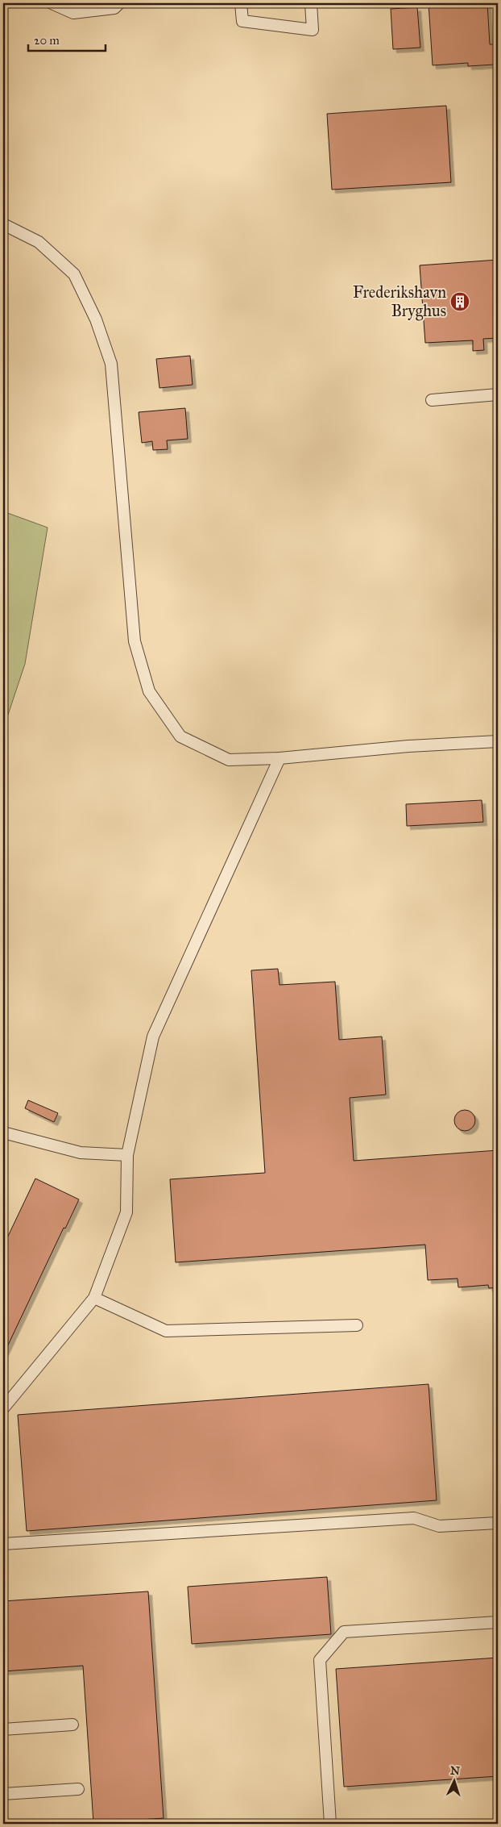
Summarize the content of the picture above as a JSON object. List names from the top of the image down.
{
  "places": {
    "building": ["Frederikshavn Bryghus"]
  },
  "scale_bar": "20 m",
  "north": "top"
}
